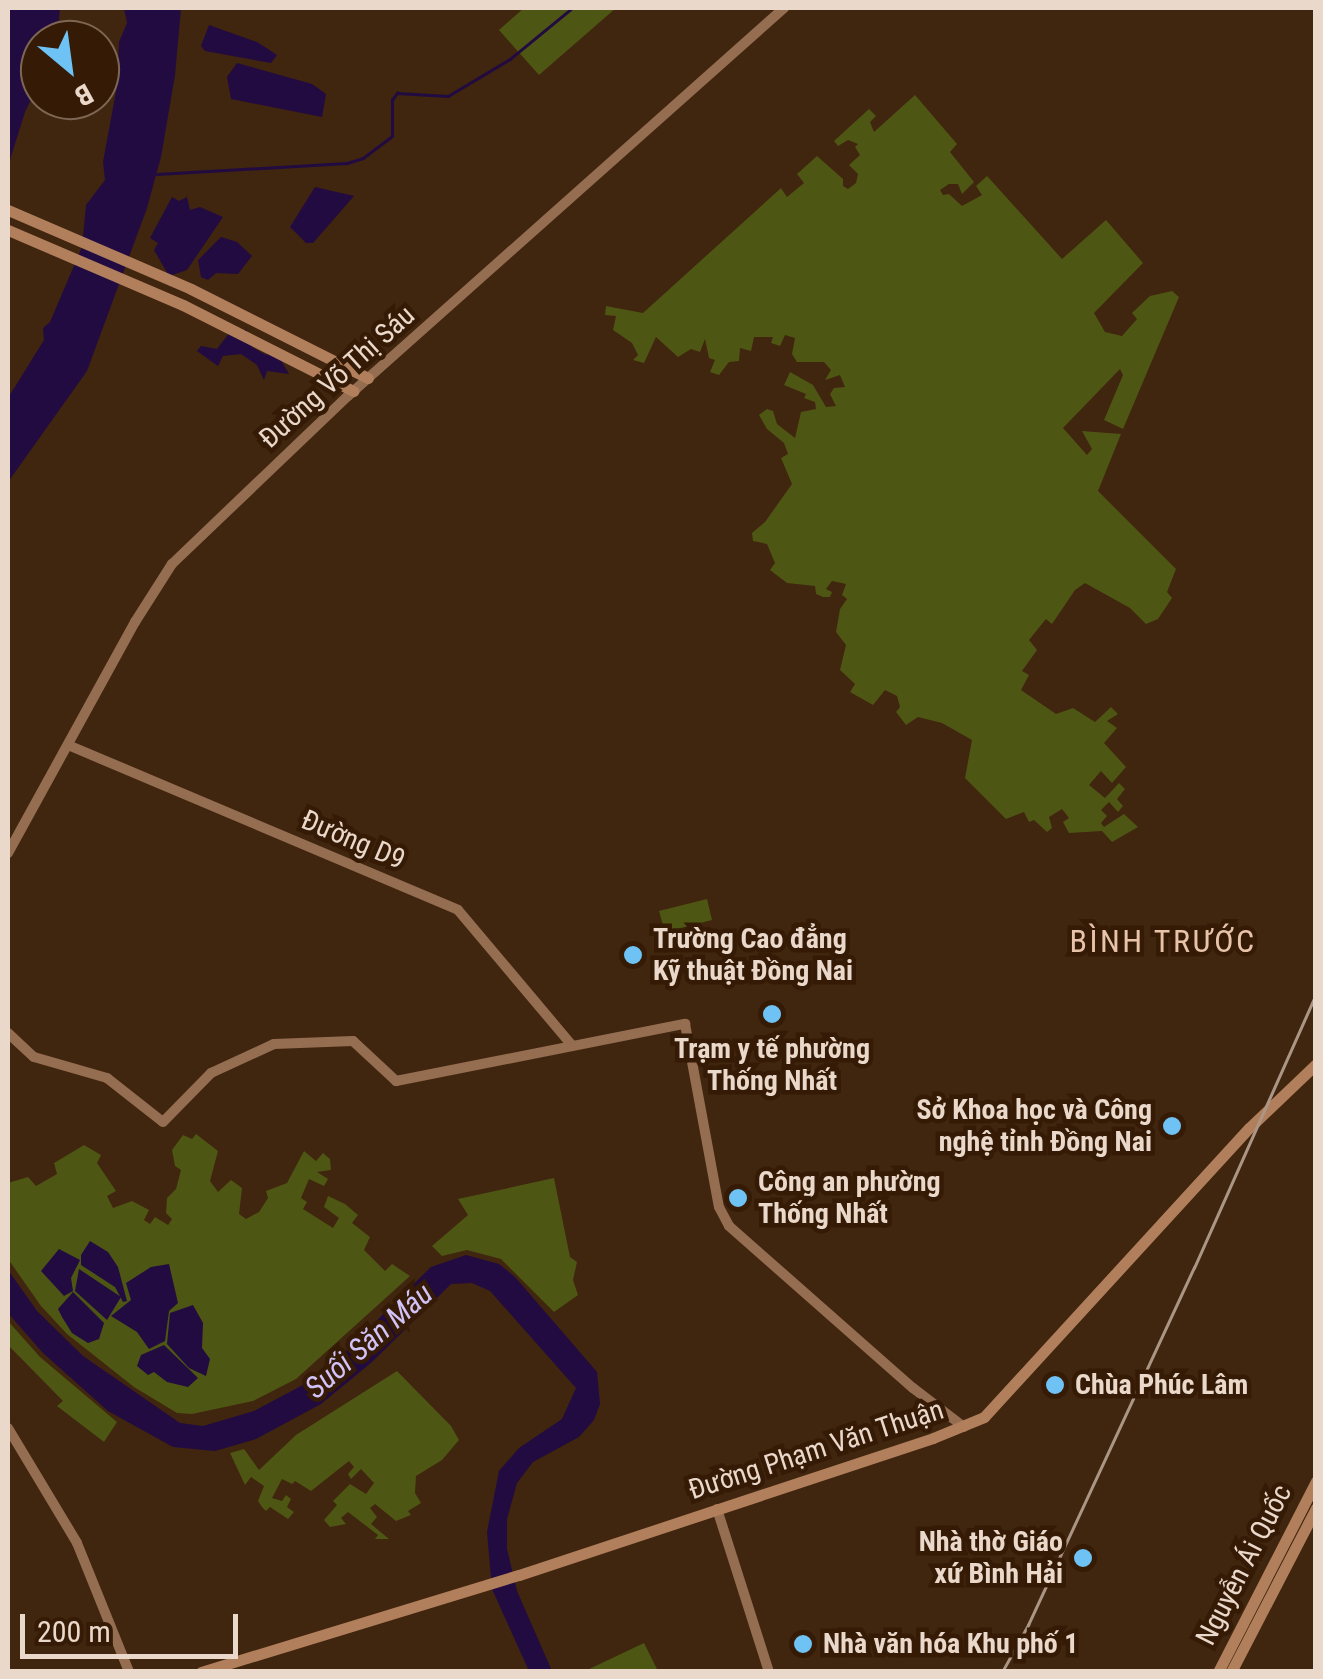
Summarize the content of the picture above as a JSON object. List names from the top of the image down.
{
  "streets": {
    "main road": ["Đường Phạm Văn Thuận", "Nguyễn Ái Quốc"],
    "street": ["Đường Võ Thị Sáu", "Đường D9"]
  },
  "crossings": [
    ["Đường Võ Thị Sáu", "Đường D9"]
  ],
  "districts": ["BÌNH TRƯỚC"],
  "water": ["Suối Săn Máu"],
  "places": [
    "Trường Cao đẳng Kỹ thuật Đồng Nai",
    "Trạm y tế phường Thống Nhất",
    "Sở Khoa học và Công nghệ tỉnh Đồng Nai",
    "Công an phường Thống Nhất",
    "Chùa Phúc Lâm",
    "Nhà thờ Giáo xứ Bình Hải",
    "Nhà văn hóa Khu phố 1"
  ],
  "scale_bar": "200 m",
  "north": "bottom right"
}
